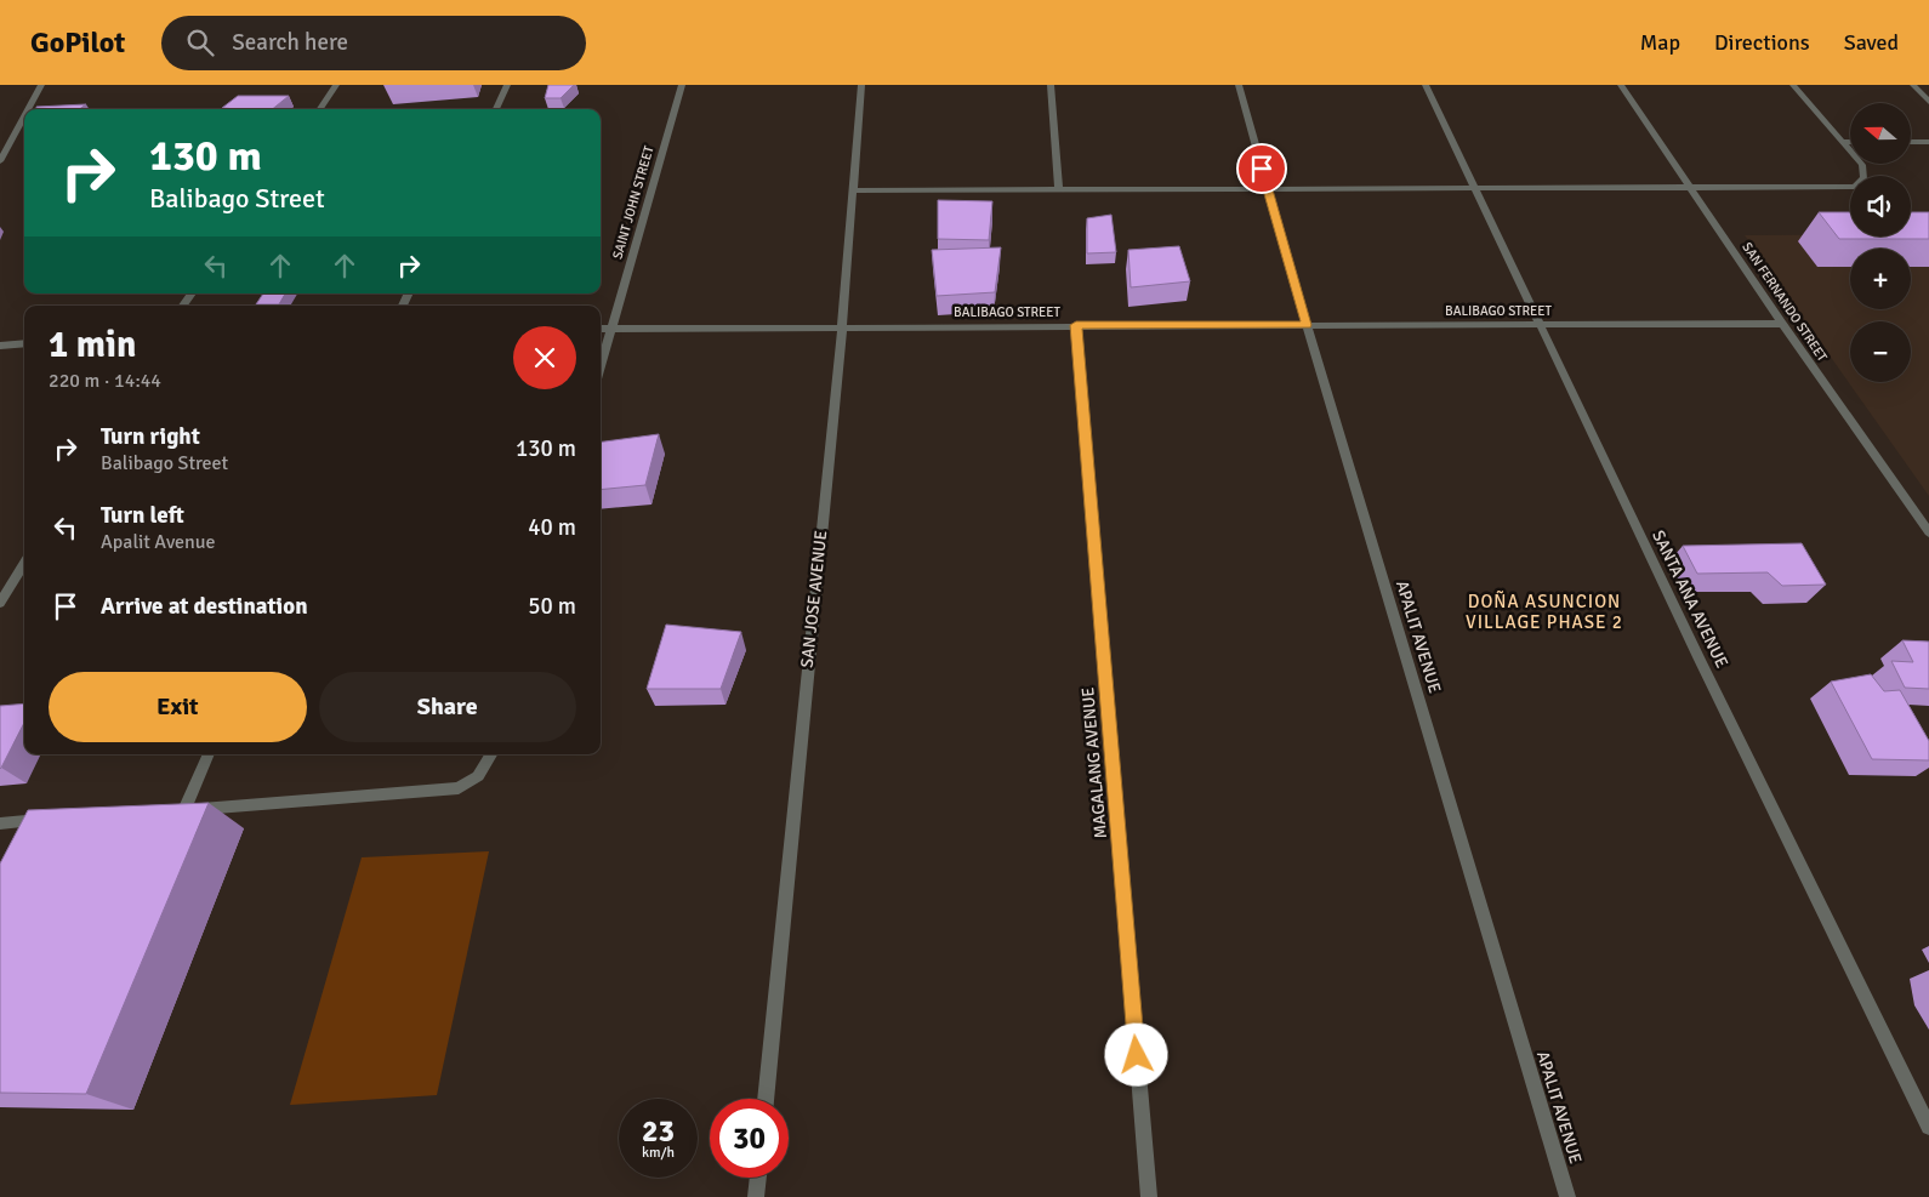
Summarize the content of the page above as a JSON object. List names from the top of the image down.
{
  "streets": {
    "street": [
      "SAINT JOHN STREET",
      "SAN FERNANDO STREET",
      "BALIBAGO STREET",
      "SAN JOSE AVENUE",
      "SANTA ANA AVENUE",
      "APALIT AVENUE",
      "MAGALANG AVENUE"
    ]
  },
  "crossings": [
    ["SAINT JOHN STREET", "BALIBAGO STREET"],
    ["SAN FERNANDO STREET", "BALIBAGO STREET"],
    ["BALIBAGO STREET", "SAN JOSE AVENUE"],
    ["BALIBAGO STREET", "SANTA ANA AVENUE"],
    ["BALIBAGO STREET", "APALIT AVENUE"],
    ["BALIBAGO STREET", "MAGALANG AVENUE"]
  ],
  "districts": ["DOÑA ASUNCION VILLAGE PHASE 2"],
  "north": "left",
  "page": {
    "header": "GoPilot",
    "search": "Search here",
    "nav": ["Map", "Directions", "Saved"],
    "map_buttons": ["+", "−"],
    "turn": ["130 m", "Balibago Street"],
    "heading": ["1 min", "220 m · 14:44"],
    "list": [
      {
        "name": "Turn right",
        "note": "Balibago Street",
        "value": "130 m"
      },
      {
        "name": "Turn left",
        "note": "Apalit Avenue",
        "value": "40 m"
      },
      {
        "name": "Arrive at destination",
        "value": "50 m"
      }
    ],
    "buttons": ["Exit", "Share"],
    "speed": "23 km/h",
    "limit": "30"
  }
}
